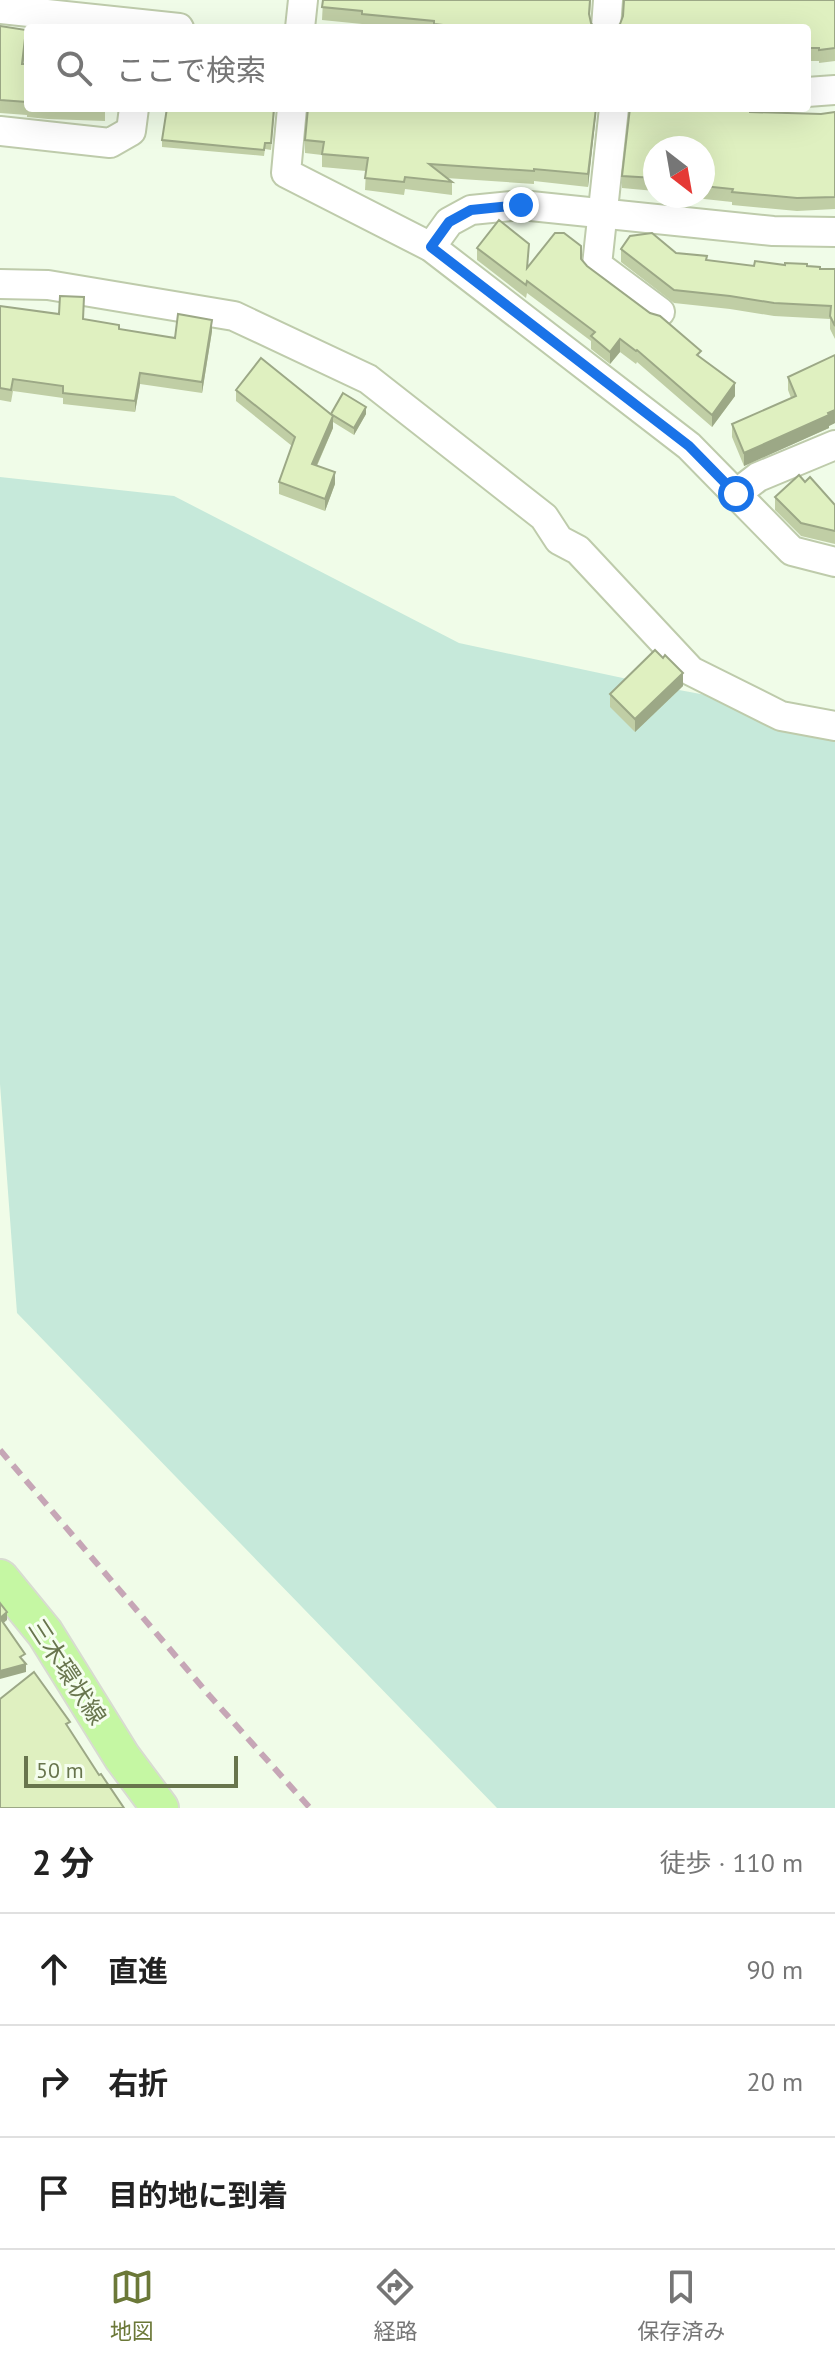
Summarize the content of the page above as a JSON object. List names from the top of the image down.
{
  "streets": {
    "main road": ["三木環状線"]
  },
  "scale_bar": "50 m",
  "north": "bottom right",
  "page": {
    "search": "ここで検索",
    "scale": "50 m",
    "heading": ["2 分", "徒歩 · 110 m"],
    "list": [
      ["直進", "90 m"],
      ["右折", "20 m"],
      "目的地に到着"
    ],
    "nav": ["地図", "経路", "保存済み"]
  }
}
